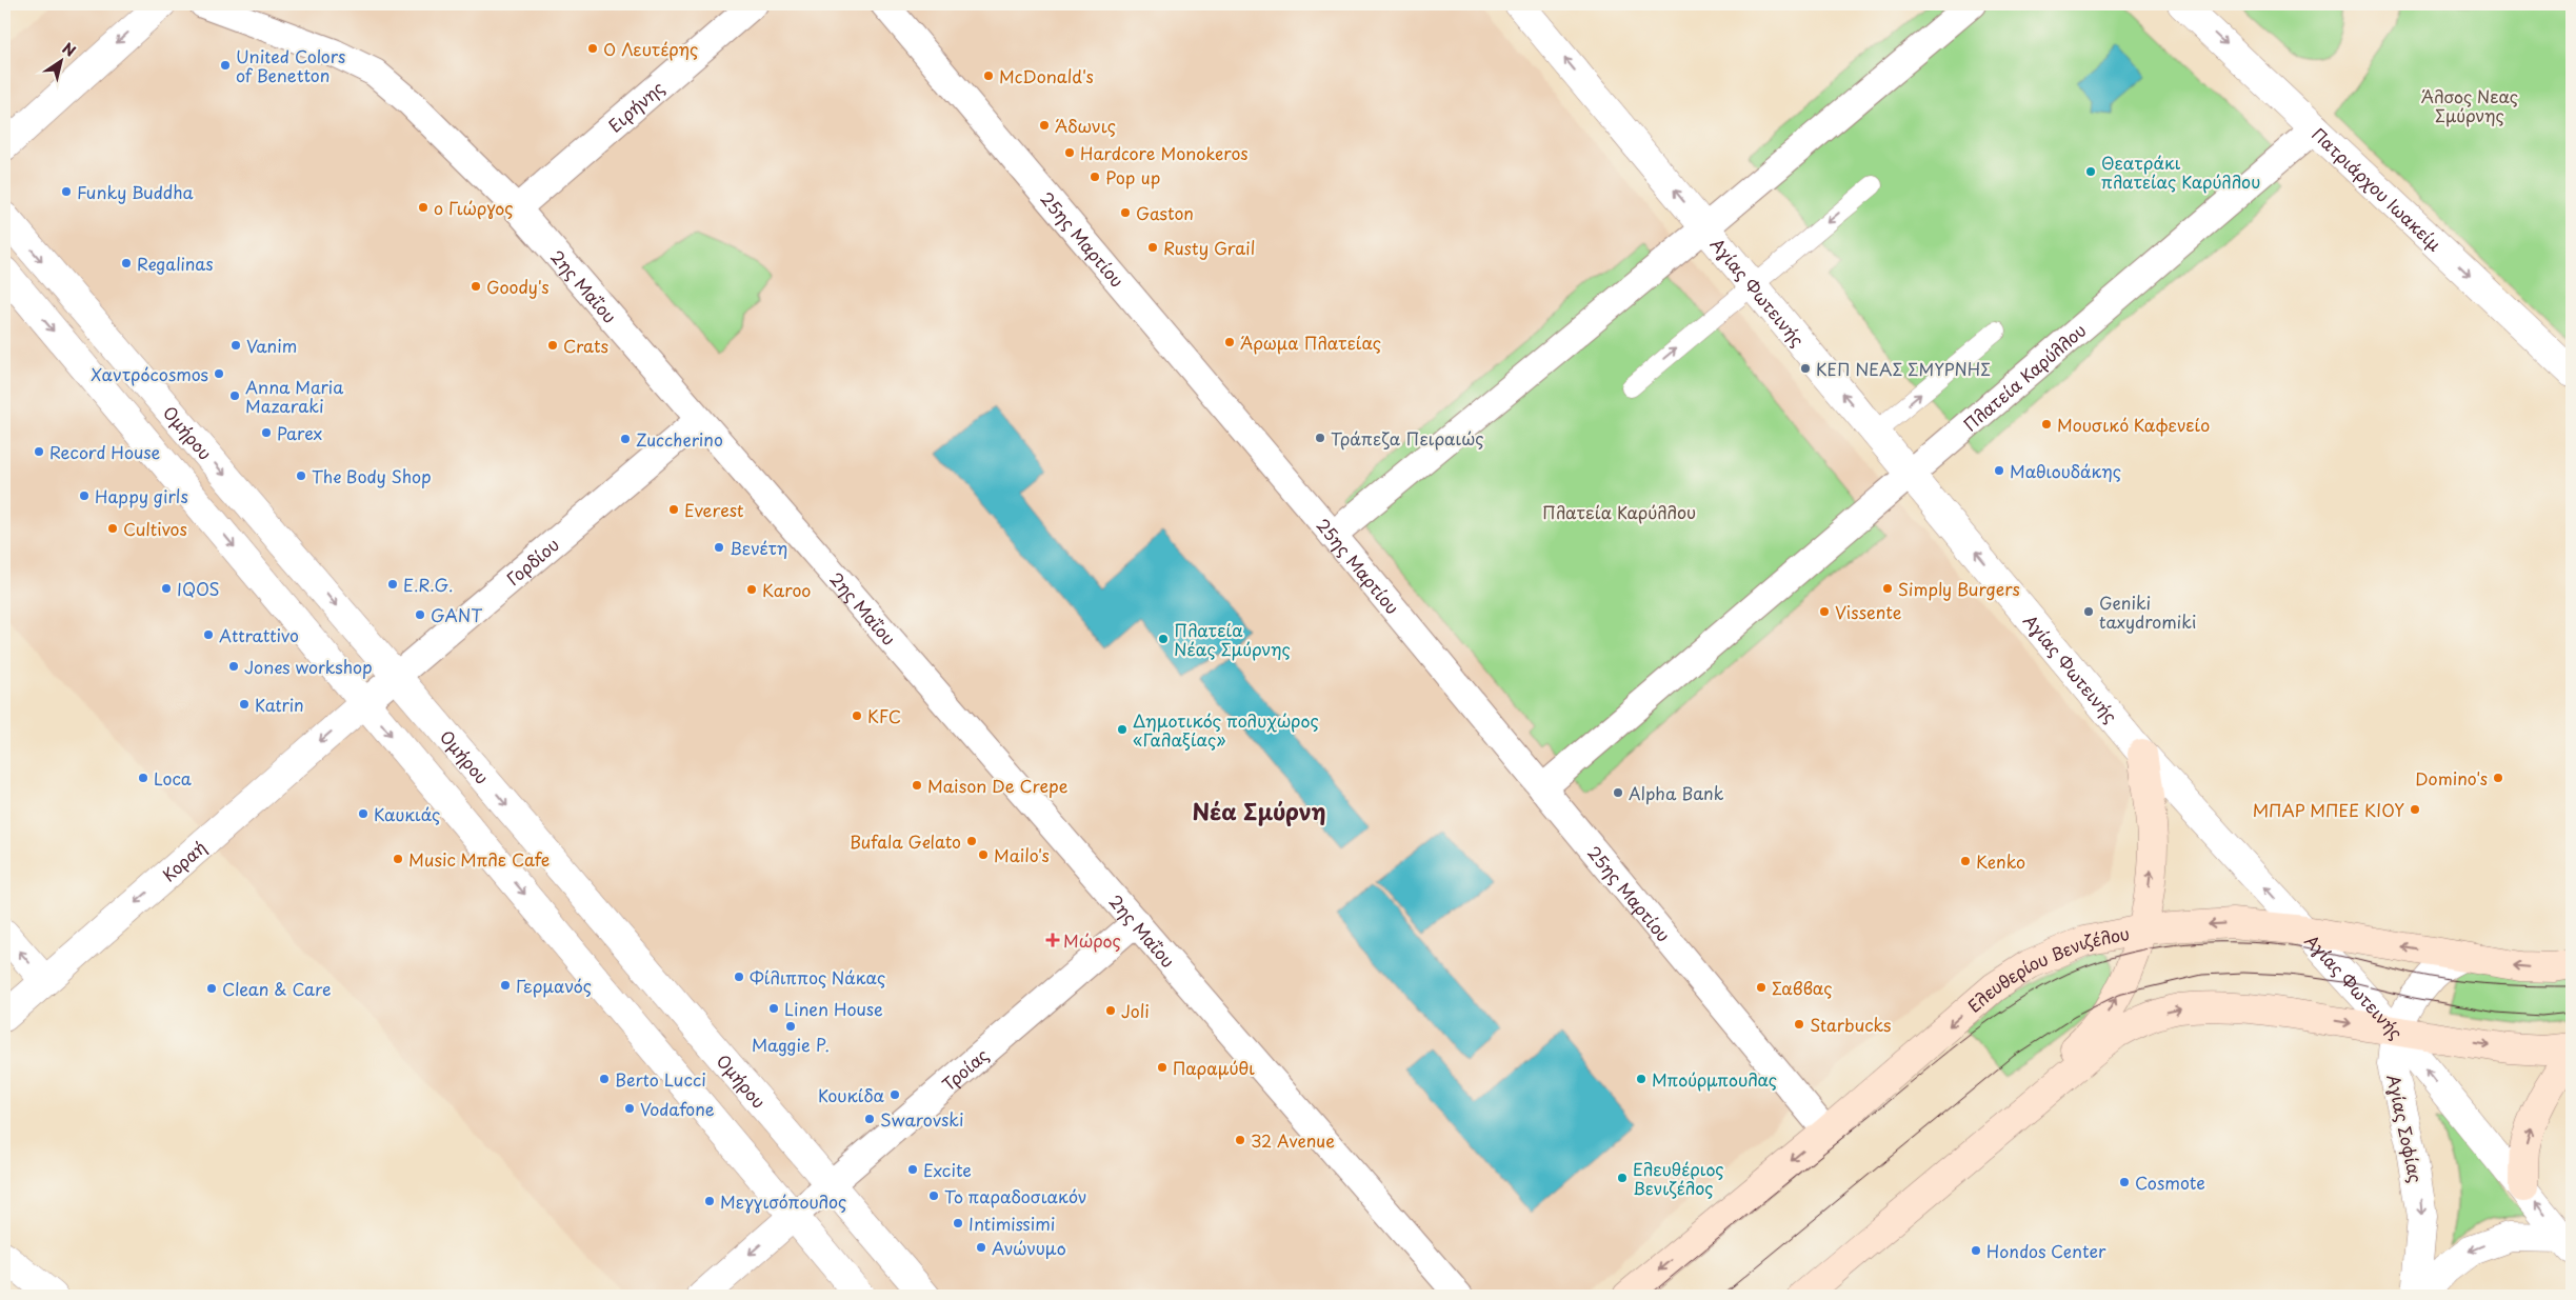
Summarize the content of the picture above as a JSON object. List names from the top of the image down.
{
  "streets": {
    "main road": ["Ελευθερίου Βενιζέλου"],
    "street": [
      "Ειρήνης",
      "Πατριάρχου Ιωακείμ",
      "25ης Μαρτίου",
      "2ης Μαΐου",
      "Αγίας Φωτεινής",
      "Πλατεία Καρύλλου",
      "Ομήρου",
      "Γορδίου",
      "Κοραή",
      "Τροίας",
      "Αγίας Σοφίας"
    ]
  },
  "crossings": [
    ["Ειρήνης", "2ης Μαΐου"],
    ["Πατριάρχου Ιωακείμ", "Πλατεία Καρύλλου"],
    ["25ης Μαρτίου", "Πλατεία Καρύλλου"],
    ["25ης Μαρτίου", "Ελευθερίου Βενιζέλου"],
    ["2ης Μαΐου", "Γορδίου"],
    ["2ης Μαΐου", "Τροίας"],
    ["Αγίας Φωτεινής", "Πλατεία Καρύλλου"],
    ["Αγίας Φωτεινής", "Ελευθερίου Βενιζέλου"],
    ["Αγίας Φωτεινής", "Αγίας Σοφίας"],
    ["Ομήρου", "Γορδίου"],
    ["Ομήρου", "Τροίας"],
    ["Γορδίου", "Κοραή"],
    ["Ελευθερίου Βενιζέλου", "Αγίας Σοφίας"]
  ],
  "one_way": [
    "Πατριάρχου Ιωακείμ",
    "Αγίας Φωτεινής",
    "Κοραή",
    "Αγίας Σοφίας"
  ],
  "districts": ["Νέα Σμύρνη"],
  "parks": ["Άλσος Νεας Σμύρνης", "Πλατεία Καρύλλου"],
  "places": {
    "other": [
      "Ο Λευτέρης",
      "United Colors of Benetton",
      "McDonald's",
      "Άδωνις",
      "Hardcore Monokeros",
      "Θεατράκι πλατείας Καρύλλου",
      "Pop up",
      "Funky Buddha",
      "ο Γιώργος",
      "Gaston",
      "Rusty Grail",
      "Regalinas",
      "Goody's",
      "Άρωμα Πλατείας",
      "Vanim",
      "Crats",
      "ΚΕΠ ΝΕΑΣ ΣΜΥΡΝΗΣ",
      "Χαντρόcosmos",
      "Anna Maria Mazaraki",
      "Μουσικό Καφενείο",
      "Parex",
      "Τράπεζα Πειραιώς",
      "Zuccherino",
      "Record House",
      "Μαθιουδάκης",
      "The Body Shop",
      "Happy girls",
      "Everest",
      "Cultivos",
      "Βενέτη",
      "E.R.G.",
      "IQOS",
      "Simply Burgers",
      "Karoo",
      "Vissente",
      "Geniki taxydromiki",
      "GANT",
      "Attrattivo",
      "Πλατεία Νέας Σμύρνης",
      "Jones workshop",
      "Katrin",
      "KFC",
      "Δημοτικός πολυχώρος «Γαλαξίας»",
      "Loca",
      "Domino's",
      "Maison De Crepe",
      "Alpha Bank",
      "ΜΠΑΡ ΜΠΕΕ ΚΙΟΥ",
      "Καυκιάς",
      "Bufala Gelato",
      "Mailo's",
      "Music Μπλε Cafe",
      "Kenko",
      "Φίλιππος Νάκας",
      "Γερμανός",
      "Σαββας",
      "Clean & Care",
      "Linen House",
      "Joli",
      "Starbucks",
      "Maggie P.",
      "Παραμύθι",
      "Berto Lucci",
      "Μπούρμπουλας",
      "Κουκίδα",
      "Vodafone",
      "Swarovski",
      "32 Avenue",
      "Excite",
      "Ελευθέριος Βενιζέλος",
      "Cosmote",
      "Το παραδοσιακόν",
      "Μεγγισόπουλος",
      "Intimissimi",
      "Ανώνυμο",
      "Hondos Center"
    ],
    "health": ["Μώρος"]
  },
  "north": "top right"
}
